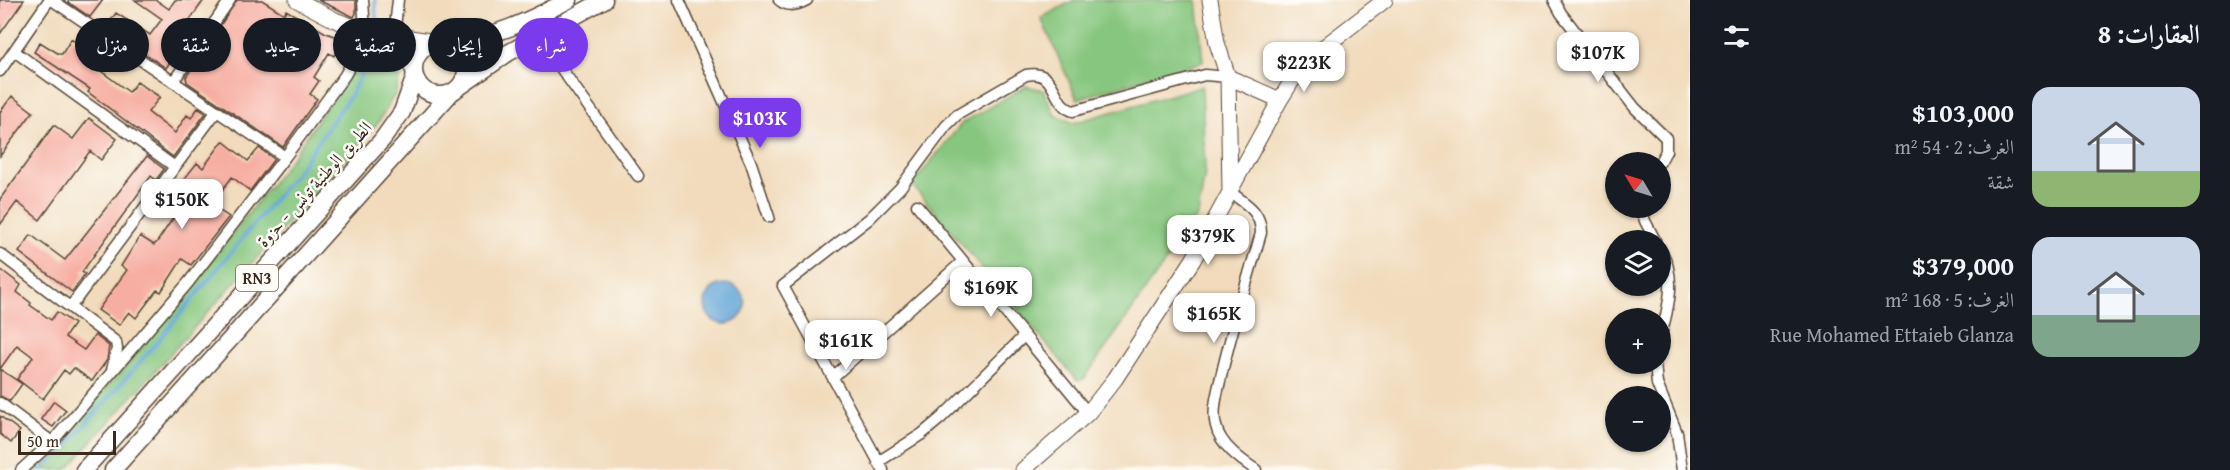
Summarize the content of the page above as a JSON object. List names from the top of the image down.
{
  "streets": {
    "main road": ["الطريق الوطنية تونس - حزوة", "RN3"]
  },
  "crossings": [
    ["الطريق الوطنية تونس - حزوة", "RN3"]
  ],
  "scale_bar": "50 m",
  "north": "top left",
  "page": {
    "heading": "العقارات: 8",
    "chip": [
      "شراء",
      "إيجار",
      "تصفية",
      "جديد",
      "شقة",
      "منزل"
    ],
    "price": [
      "$107K",
      "$223K",
      "$103K",
      "$150K",
      "$379K",
      "$169K",
      "$165K",
      "$161K"
    ],
    "list": [
      {
        "name": "$103,000",
        "note": "الغرف: 2 · 54 m² · شقة"
      },
      {
        "name": "$379,000",
        "note": "الغرف: 5 · 168 m² · Rue Mohamed Ettaieb Glanza"
      }
    ],
    "map_buttons": ["+", "−"],
    "scale": "50 m"
  }
}
